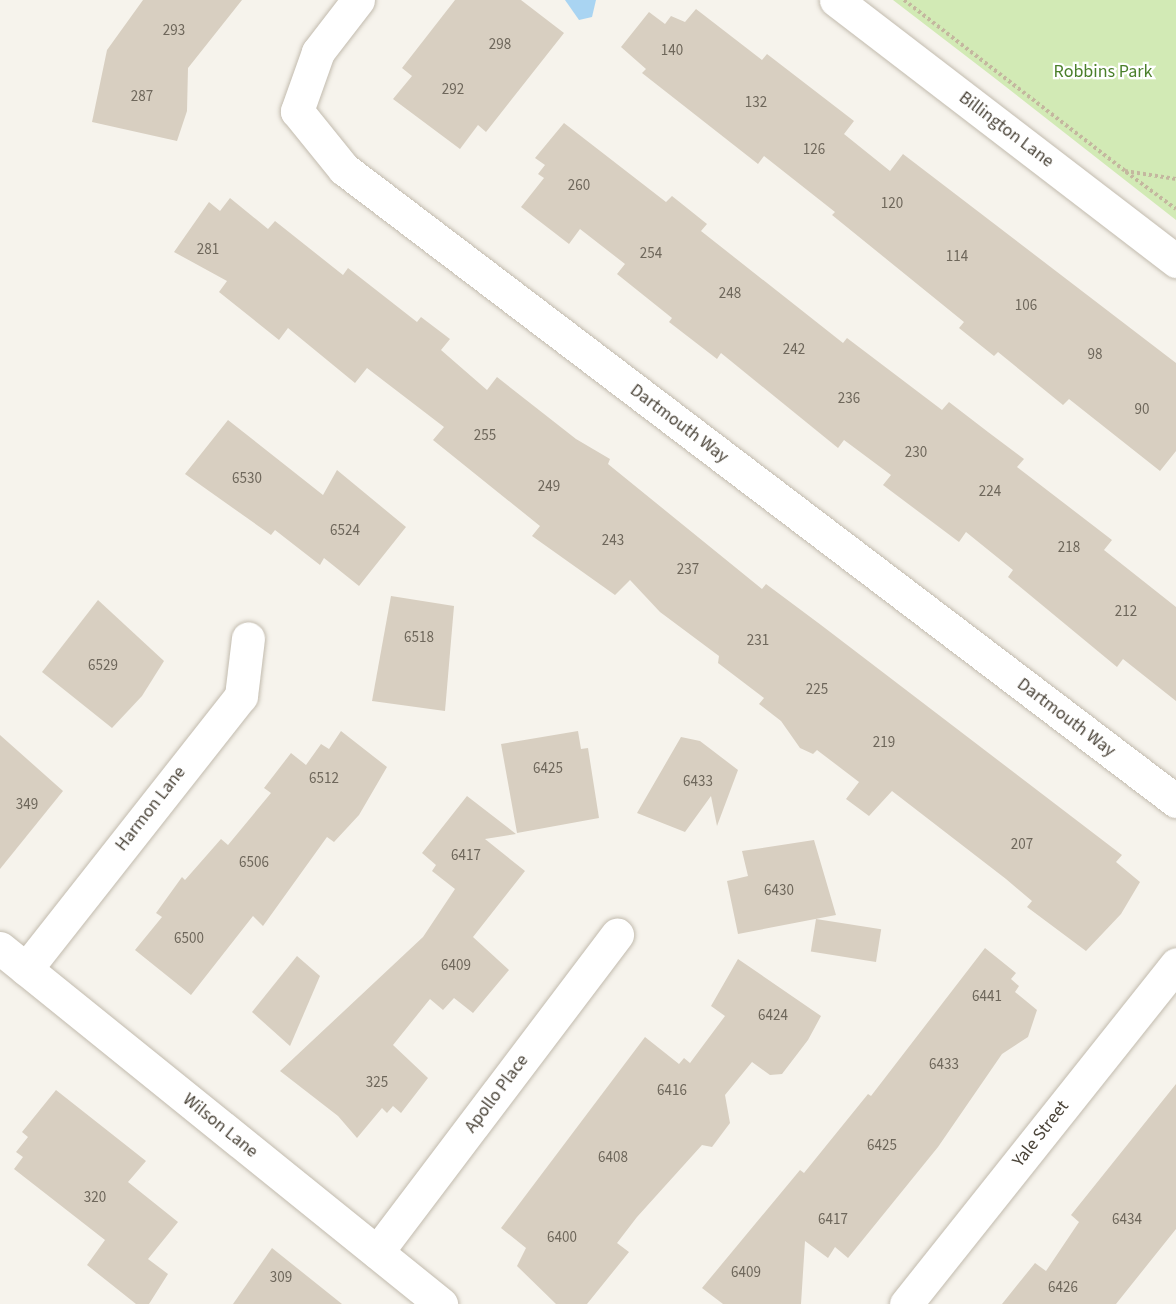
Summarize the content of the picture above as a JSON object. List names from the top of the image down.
{
  "streets": {
    "street": [
      "Billington Lane",
      "Dartmouth Way",
      "Harmon Lane",
      "Apollo Place",
      "Wilson Lane",
      "Yale Street"
    ]
  },
  "crossings": [
    ["Harmon Lane", "Wilson Lane"],
    ["Apollo Place", "Wilson Lane"]
  ],
  "parks": ["Robbins Park"],
  "house_numbers": [
    "293",
    "298",
    "140",
    "292",
    "287",
    "132",
    "126",
    "260",
    "120",
    "281",
    "254",
    "114",
    "248",
    "106",
    "242",
    "98",
    "236",
    "90",
    "255",
    "230",
    "6530",
    "249",
    "224",
    "6524",
    "243",
    "218",
    "237",
    "212",
    "6518",
    "231",
    "6529",
    "225",
    "219",
    "6425",
    "6512",
    "6433",
    "349",
    "207",
    "6417",
    "6506",
    "6430",
    "6500",
    "6409",
    "6441",
    "6424",
    "6433",
    "325",
    "6416",
    "6425",
    "6408",
    "320",
    "6417",
    "6434",
    "6400",
    "6409",
    "309",
    "6426"
  ]
}
